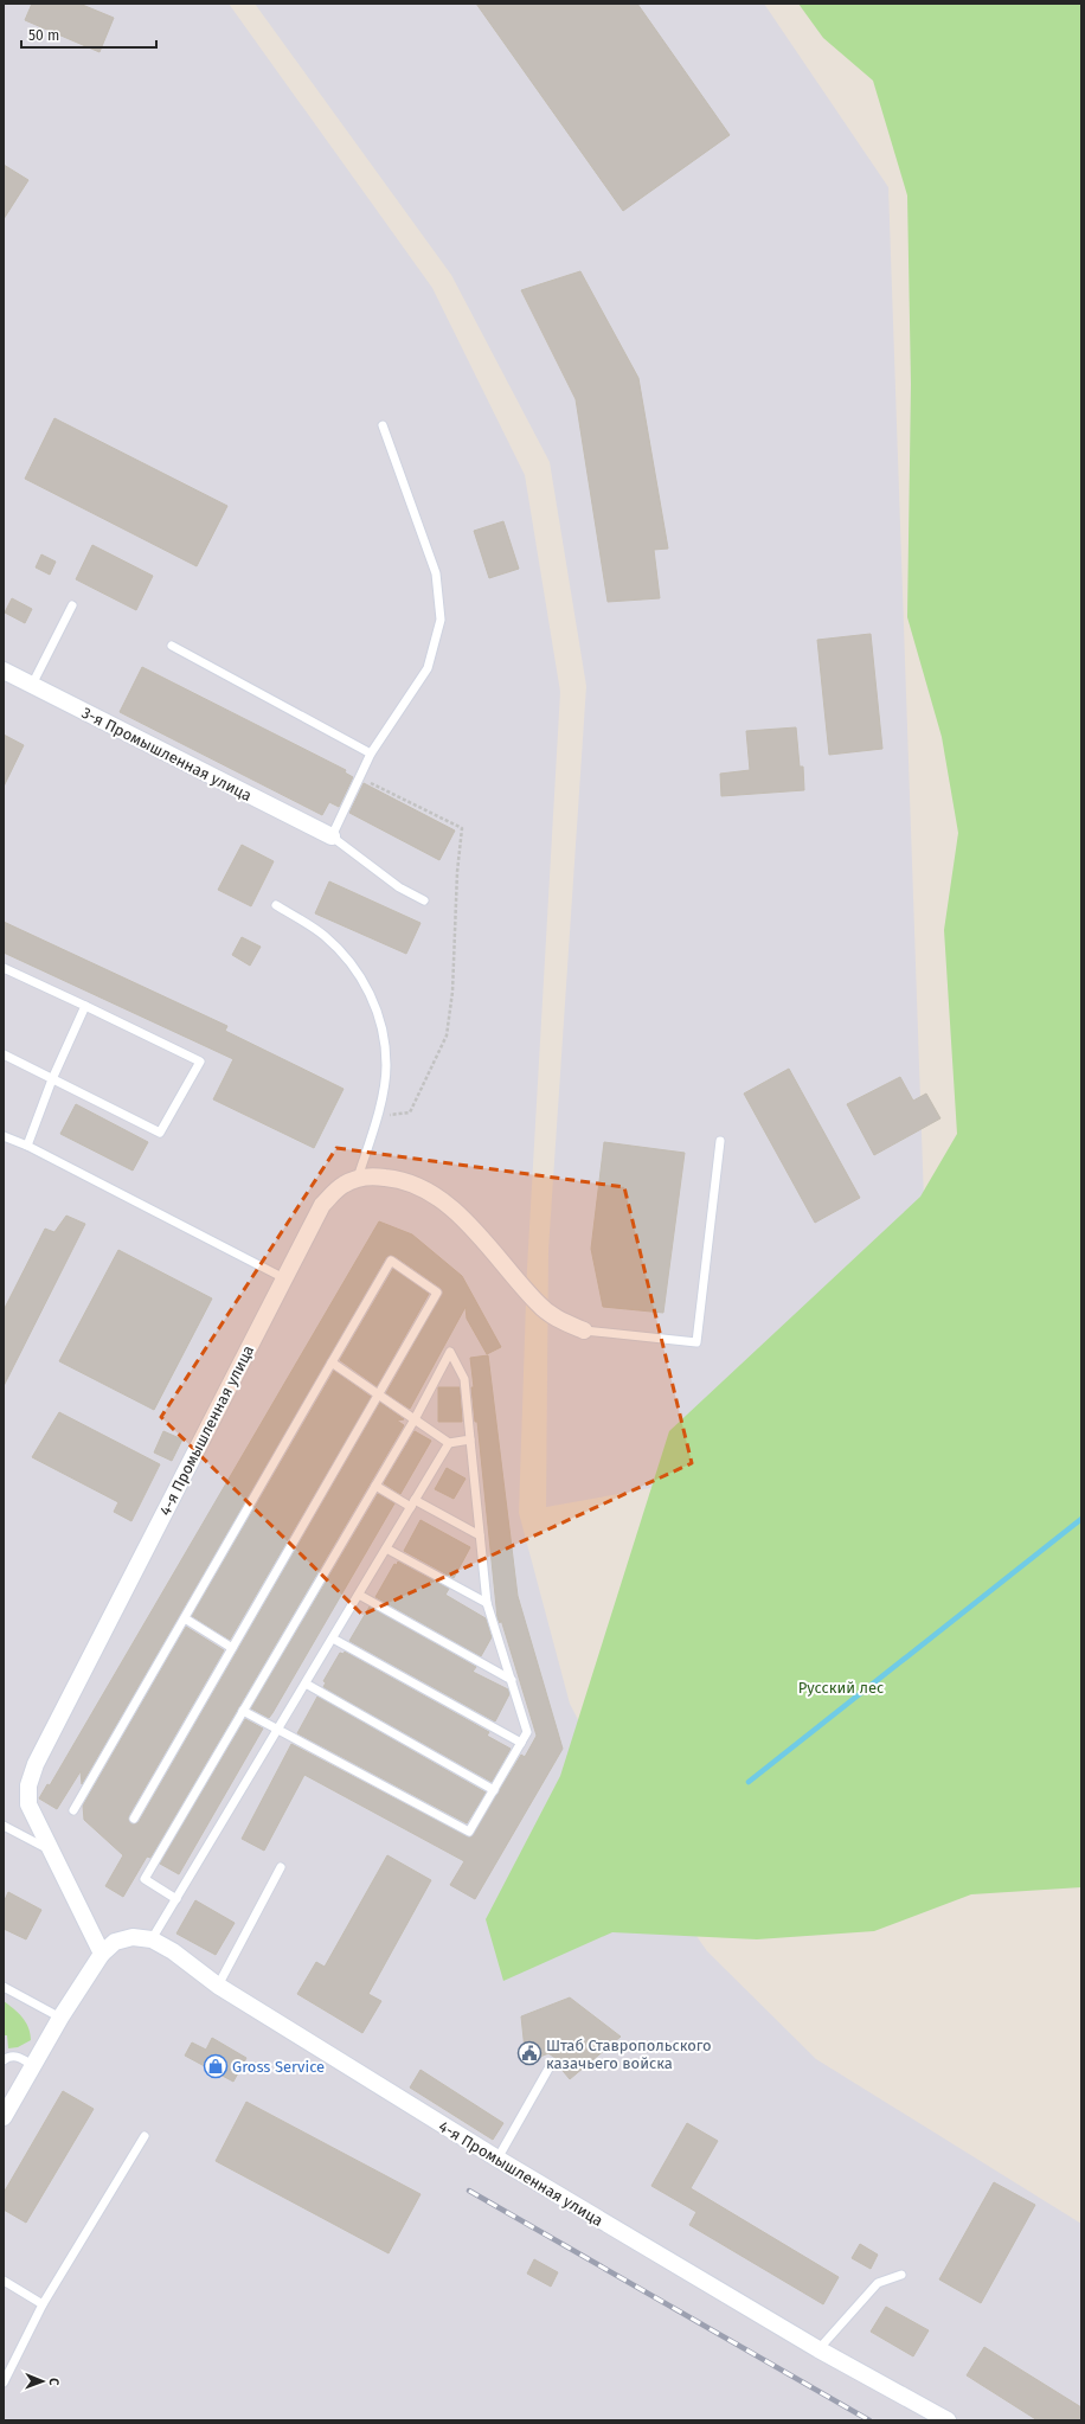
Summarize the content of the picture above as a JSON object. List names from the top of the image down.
{
  "streets": {
    "street": ["3-я Промышленная улица", "4-я Промышленная улица"]
  },
  "parks": ["Русский лес"],
  "places": {
    "public building": ["Штаб Ставропольского казачьего войска"],
    "shop": ["Gross Service"]
  },
  "scale_bar": "50 m",
  "north": "right"
}
